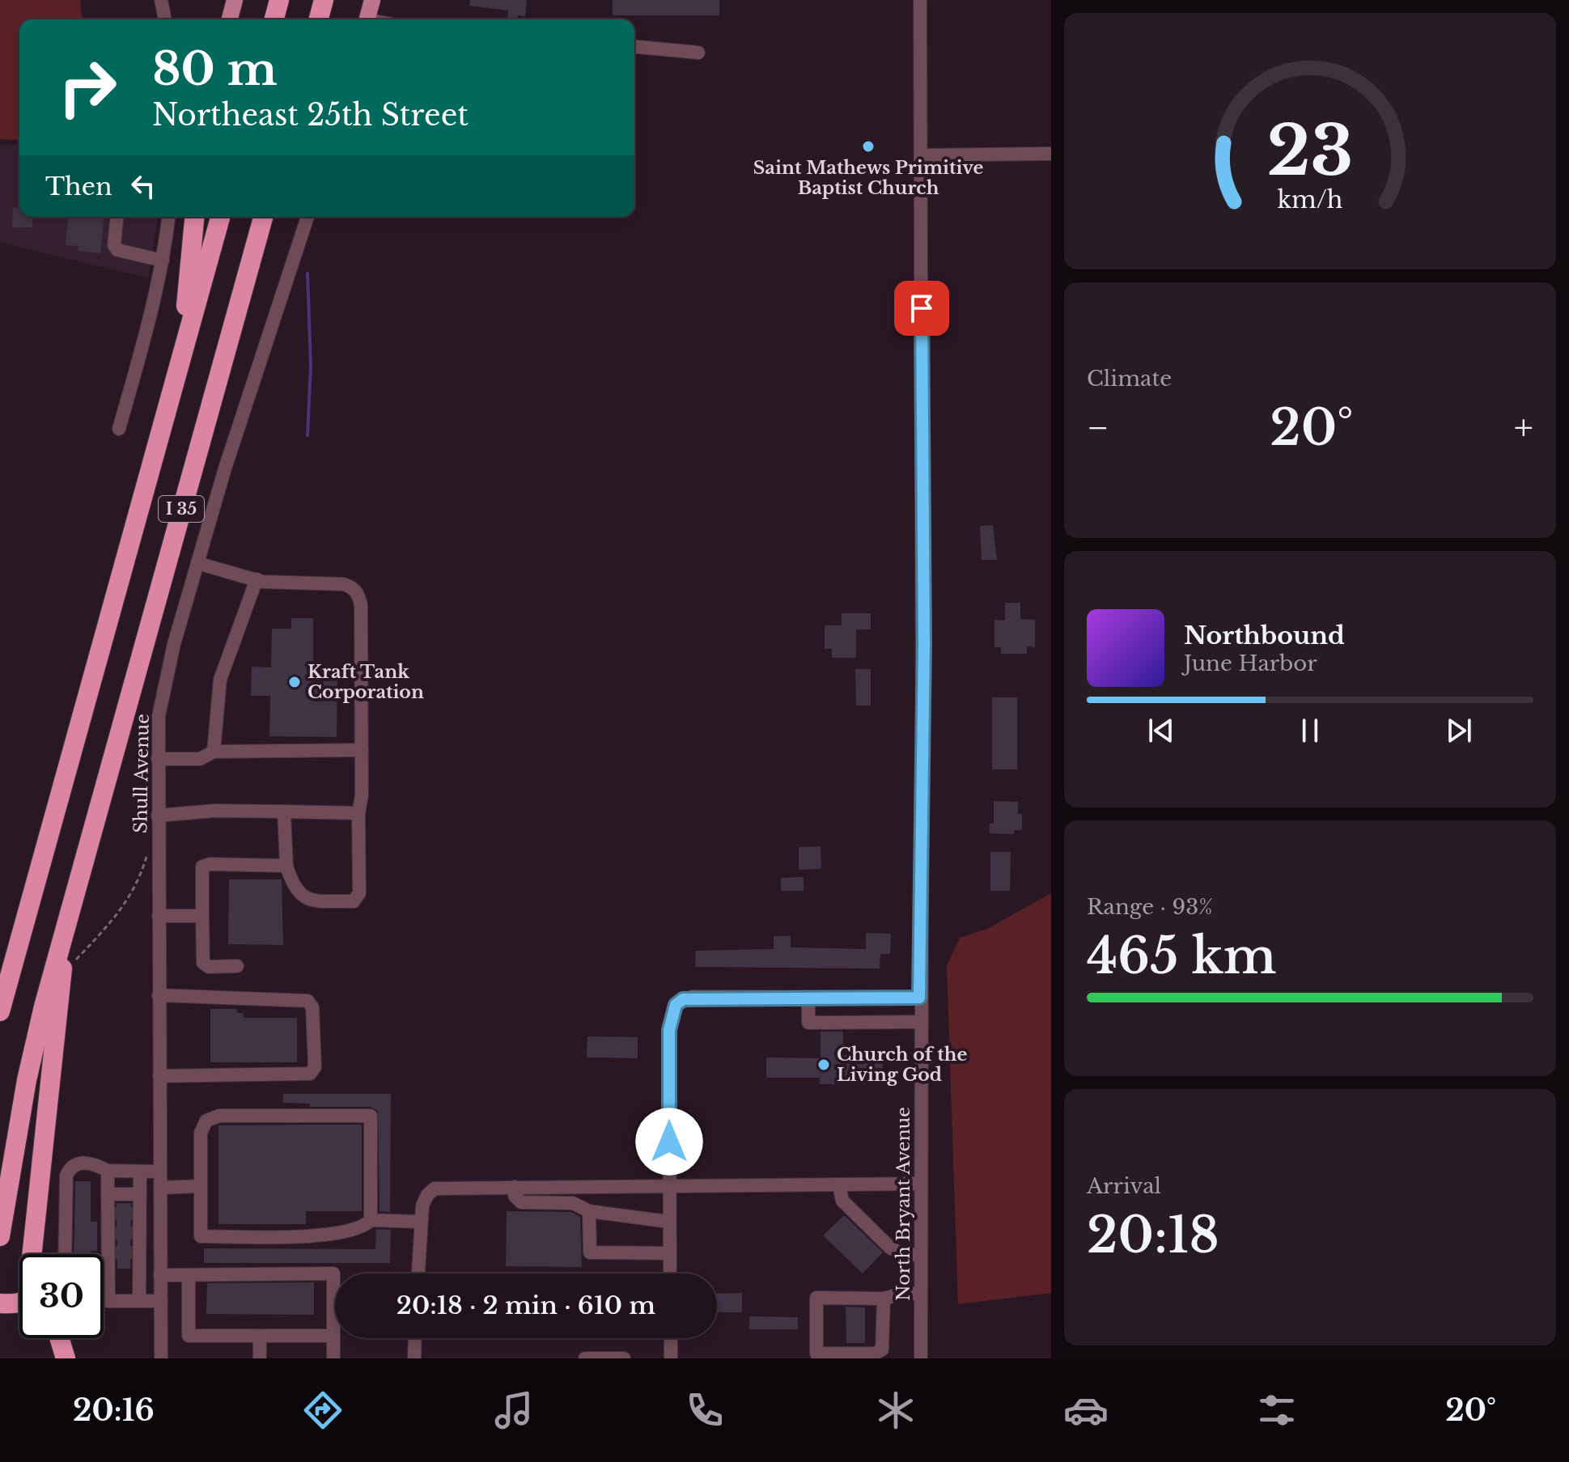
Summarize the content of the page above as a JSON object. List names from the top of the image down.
{
  "streets": {
    "highway": ["I 35"],
    "street": ["Shull Avenue", "North Bryant Avenue"]
  },
  "places": ["Saint Mathews Primitive Baptist Church", "Kraft Tank Corporation", "Church of the Living God"],
  "page": {
    "turn": ["80 m", "Northeast 25th Street"],
    "then": "Then",
    "tile": [
      "Climate",
      ["Range · 93%", "465 km"],
      ["Arrival", "20:18"]
    ],
    "heat": ["−", "20°", "+"],
    "song": ["Northbound", "June Harbor"],
    "limit": "30",
    "trip": "20:18 · 2 min · 610 m",
    "tabs": ["20:16", "20°"],
    "gauge": ["23", "km/h"]
  }
}
